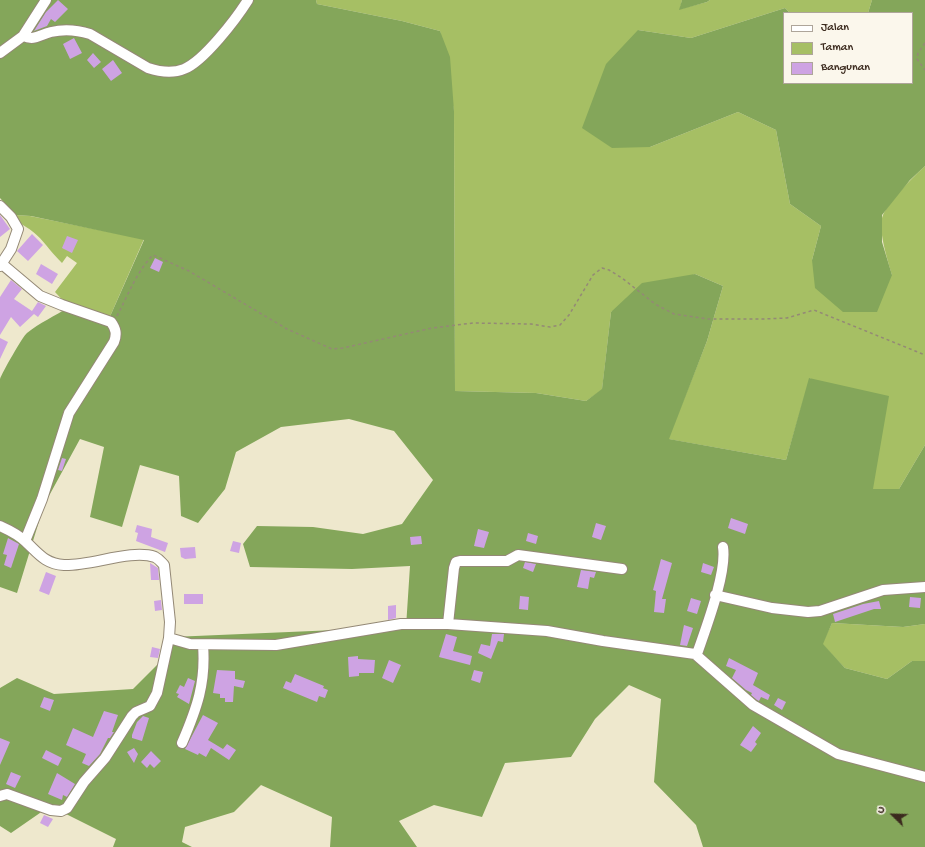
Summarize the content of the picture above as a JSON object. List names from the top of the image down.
{
  "legend": ["Jalan", "Taman", "Bangunan"],
  "north": "top left"
}
